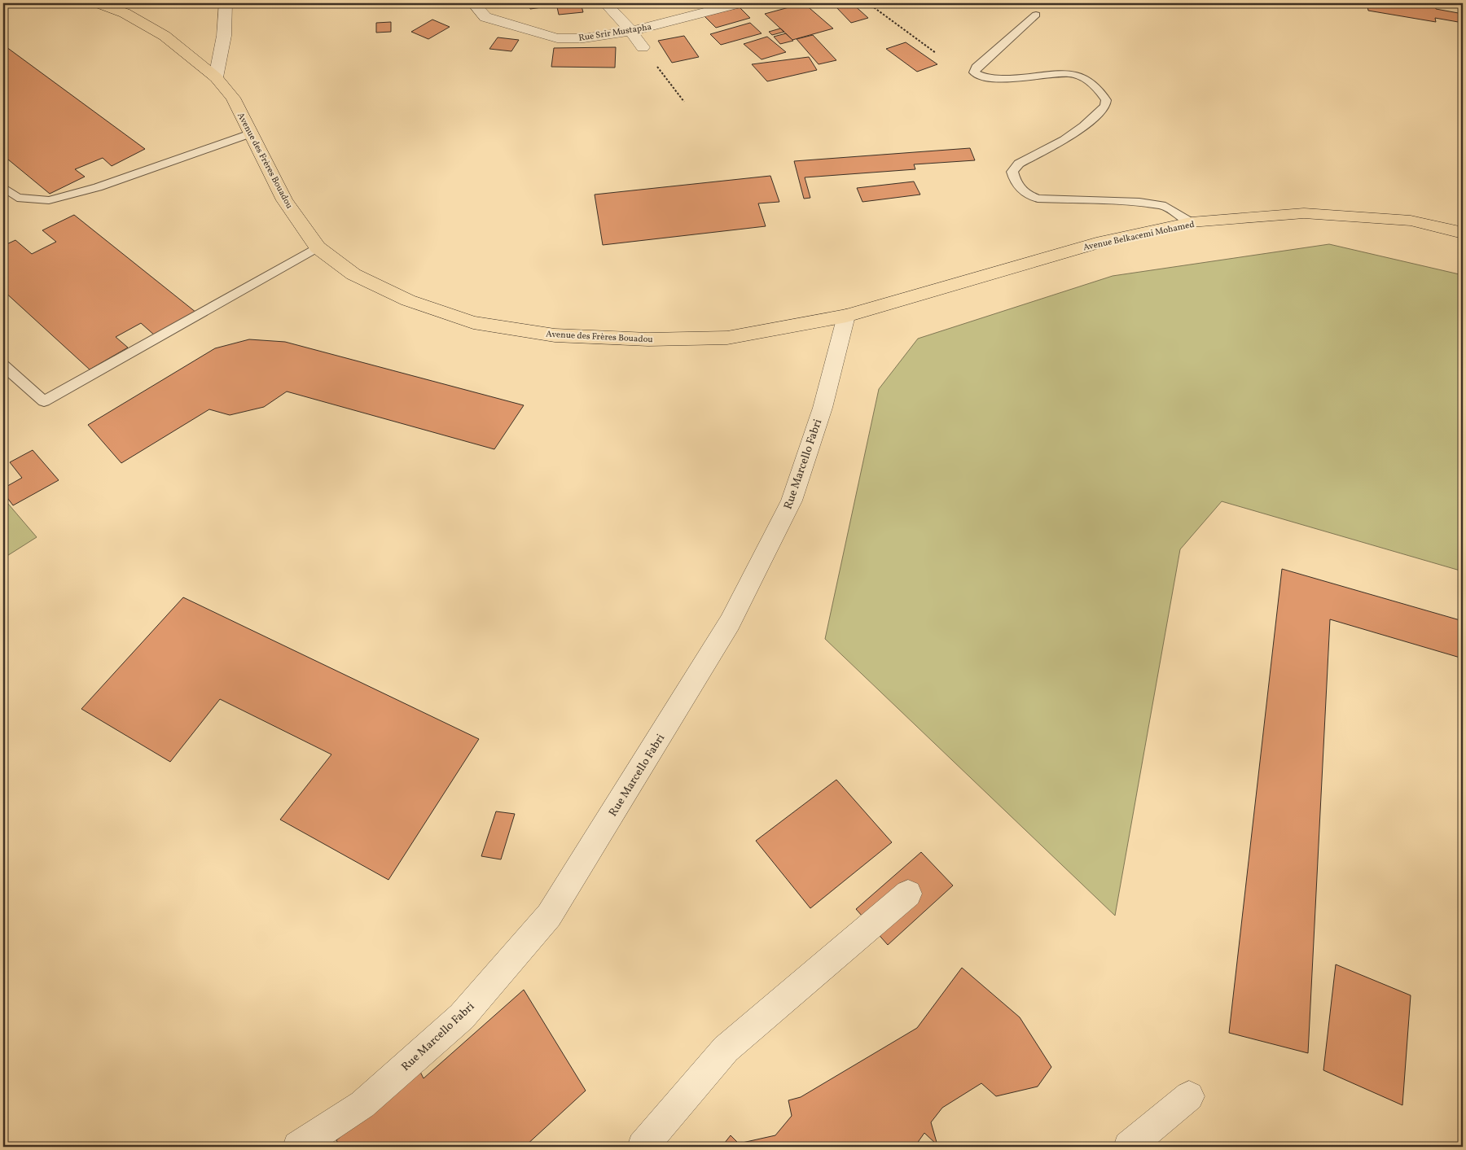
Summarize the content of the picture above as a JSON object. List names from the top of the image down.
{
  "streets": {
    "main road": ["Avenue des Frères Bouadou", "Avenue Belkacemi Mohamed"],
    "street": ["Rue Srir Mustapha", "Rue Marcello Fabri"]
  },
  "crossings": [
    ["Avenue des Frères Bouadou", "Avenue Belkacemi Mohamed"],
    ["Avenue des Frères Bouadou", "Rue Marcello Fabri"],
    ["Avenue Belkacemi Mohamed", "Rue Marcello Fabri"]
  ]
}
